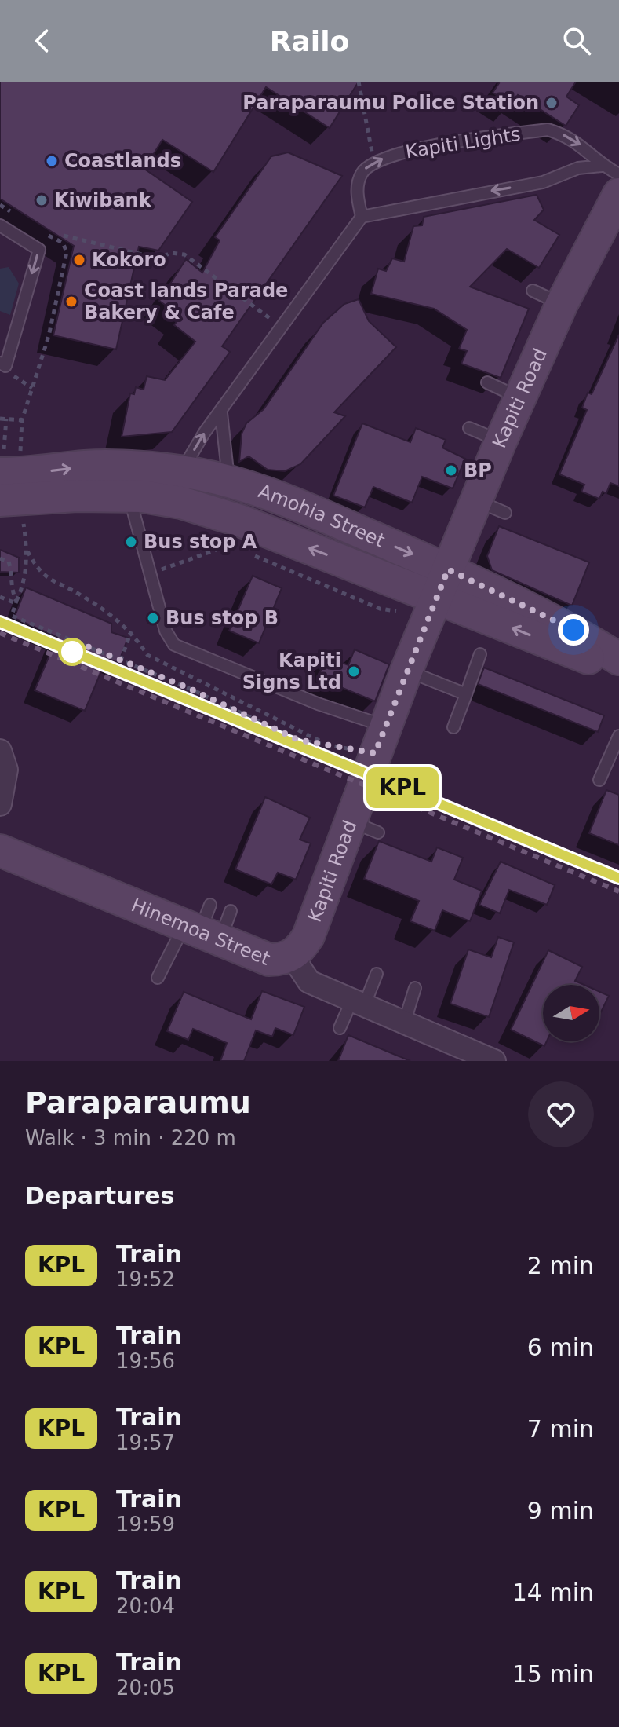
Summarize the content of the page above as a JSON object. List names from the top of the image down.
{
  "streets": {
    "main road": ["Kapiti Road", "Amohia Street", "Hinemoa Street"],
    "lane": ["Kapiti Lights"]
  },
  "crossings": [
    ["Kapiti Road", "Amohia Street"],
    ["Kapiti Road", "Hinemoa Street"]
  ],
  "places": [
    "Paraparaumu Police Station",
    "Coastlands",
    "Kiwibank",
    "Kokoro",
    "Coast lands Parade Bakery & Cafe",
    "BP",
    "Bus stop A",
    "Bus stop B",
    "Kapiti Signs Ltd"
  ],
  "north": "right",
  "page": {
    "header": "Railo",
    "on_map": "KPL",
    "heading": [
      ["Paraparaumu", "Walk · 3 min · 220 m"],
      "Departures"
    ],
    "list": [
      {
        "mark": "KPL",
        "name": "Train",
        "note": "19:52",
        "value": "2 min"
      },
      {
        "mark": "KPL",
        "name": "Train",
        "note": "19:56",
        "value": "6 min"
      },
      {
        "mark": "KPL",
        "name": "Train",
        "note": "19:57",
        "value": "7 min"
      },
      {
        "mark": "KPL",
        "name": "Train",
        "note": "19:59",
        "value": "9 min"
      },
      {
        "mark": "KPL",
        "name": "Train",
        "note": "20:04",
        "value": "14 min"
      },
      {
        "mark": "KPL",
        "name": "Train",
        "note": "20:05",
        "value": "15 min"
      }
    ]
  }
}
